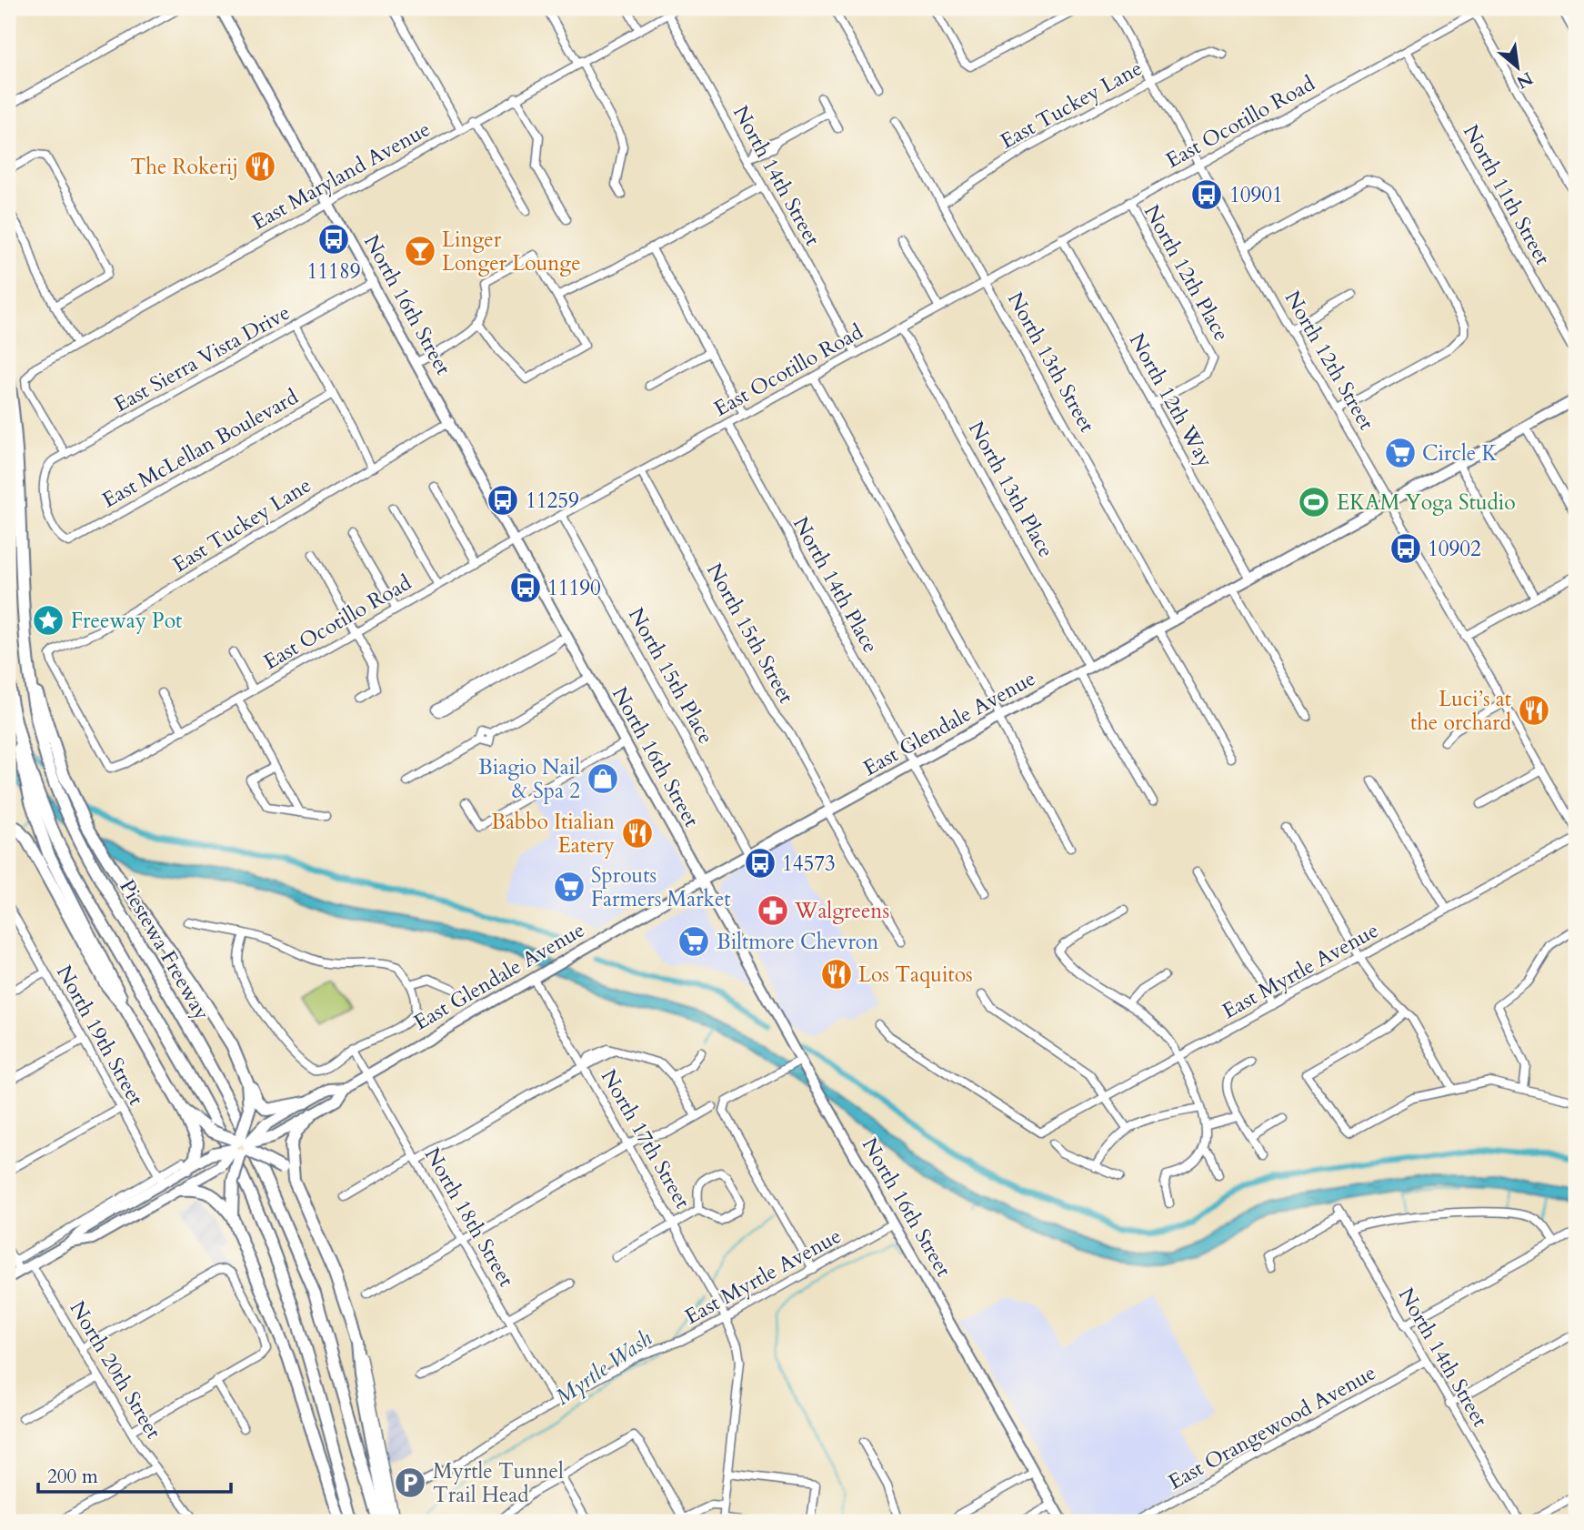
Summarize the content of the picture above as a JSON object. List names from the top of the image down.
{
  "streets": {
    "highway": ["Piestewa Freeway"],
    "main road": ["North 16th Street", "East Glendale Avenue"],
    "street": [
      "East Tuckey Lane",
      "East Ocotillo Road",
      "East Maryland Avenue",
      "North 14th Street",
      "North 11th Street",
      "North 12th Place",
      "East Sierra Vista Drive",
      "North 12th Street",
      "North 13th Street",
      "North 12th Way",
      "East McLellan Boulevard",
      "North 13th Place",
      "North 14th Place",
      "North 15th Street",
      "North 15th Place",
      "East Myrtle Avenue",
      "North 19th Street",
      "North 17th Street",
      "North 18th Street",
      "North 20th Street",
      "East Orangewood Avenue"
    ]
  },
  "crossings": [
    ["East Tuckey Lane", "East Ocotillo Road"],
    ["East Tuckey Lane", "North 16th Street"],
    ["East Tuckey Lane", "North 12th Street"],
    ["East Tuckey Lane", "North 13th Street"],
    ["East Ocotillo Road", "North 14th Street"],
    ["East Ocotillo Road", "North 11th Street"],
    ["East Ocotillo Road", "North 12th Place"],
    ["East Ocotillo Road", "North 16th Street"],
    ["East Ocotillo Road", "North 12th Street"],
    ["East Ocotillo Road", "North 13th Street"],
    ["East Ocotillo Road", "North 12th Way"],
    ["East Ocotillo Road", "North 13th Place"],
    ["East Ocotillo Road", "North 14th Place"],
    ["East Ocotillo Road", "North 15th Street"],
    ["East Ocotillo Road", "North 15th Place"],
    ["East Maryland Avenue", "North 14th Street"],
    ["East Maryland Avenue", "North 16th Street"],
    ["East Maryland Avenue", "East Sierra Vista Drive"],
    ["North 14th Street", "East Orangewood Avenue"],
    ["North 12th Place", "North 12th Way"],
    ["North 16th Street", "East Sierra Vista Drive"],
    ["North 16th Street", "East Glendale Avenue"],
    ["North 16th Street", "East Myrtle Avenue"],
    ["East Sierra Vista Drive", "East McLellan Boulevard"],
    ["North 12th Street", "East Glendale Avenue"],
    ["North 13th Street", "East Glendale Avenue"],
    ["North 12th Way", "East Glendale Avenue"],
    ["North 13th Place", "East Glendale Avenue"],
    ["North 14th Place", "East Glendale Avenue"],
    ["North 15th Street", "East Glendale Avenue"],
    ["North 15th Place", "East Glendale Avenue"],
    ["East Glendale Avenue", "North 17th Street"],
    ["East Glendale Avenue", "North 18th Street"],
    ["East Myrtle Avenue", "North 17th Street"],
    ["East Myrtle Avenue", "North 18th Street"]
  ],
  "water": ["Myrtle Wash"],
  "places": {
    "restaurant": [
      "The Rokerij",
      "Luci’s at the orchard",
      "Babbo Itialian Eatery",
      "Los Taquitos"
    ],
    "bus stop": [
      "10901",
      "11189",
      "11259",
      "10902",
      "11190",
      "14573"
    ],
    "bar": ["Linger Longer Lounge"],
    "supermarket": ["Circle K", "Sprouts Farmers Market", "Biltmore Chevron"],
    "sports": ["EKAM Yoga Studio"],
    "place": ["Freeway Pot"],
    "shop": ["Biagio Nail & Spa 2"],
    "pharmacy": ["Walgreens"],
    "parking": ["Myrtle Tunnel Trail Head"]
  },
  "scale_bar": "200 m",
  "north": "bottom right"
}
